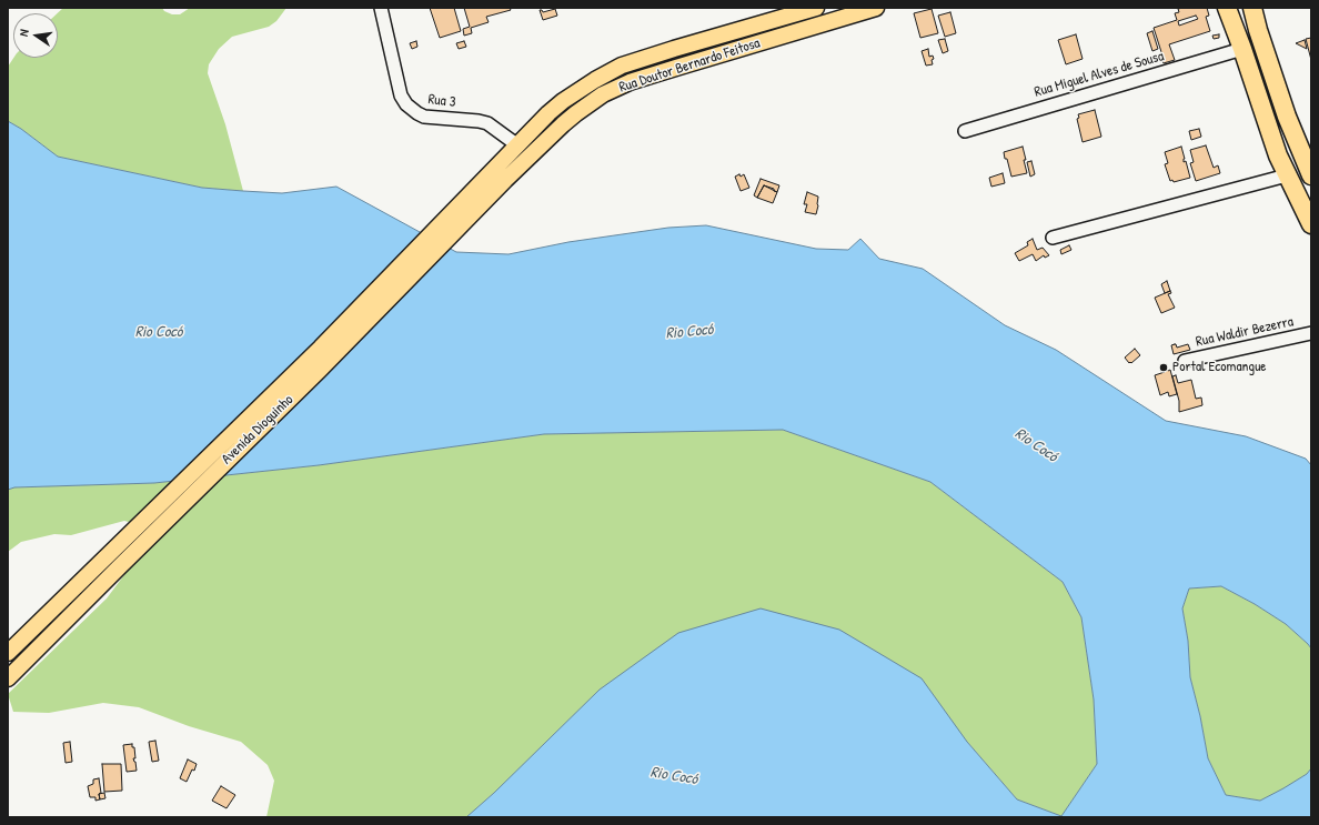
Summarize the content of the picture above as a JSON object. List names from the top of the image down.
{
  "streets": {
    "main road": ["Rua Doutor Bernardo Feitosa", "Avenida Dioguinho"],
    "street": ["Rua Miguel Alves de Sousa", "Rua 3", "Rua Waldir Bezerra"]
  },
  "crossings": [
    ["Rua Doutor Bernardo Feitosa", "Rua 3"],
    ["Rua Doutor Bernardo Feitosa", "Avenida Dioguinho"]
  ],
  "water": ["Rio Cocó"],
  "places": ["Portal Ecomangue"],
  "north": "left"
}
